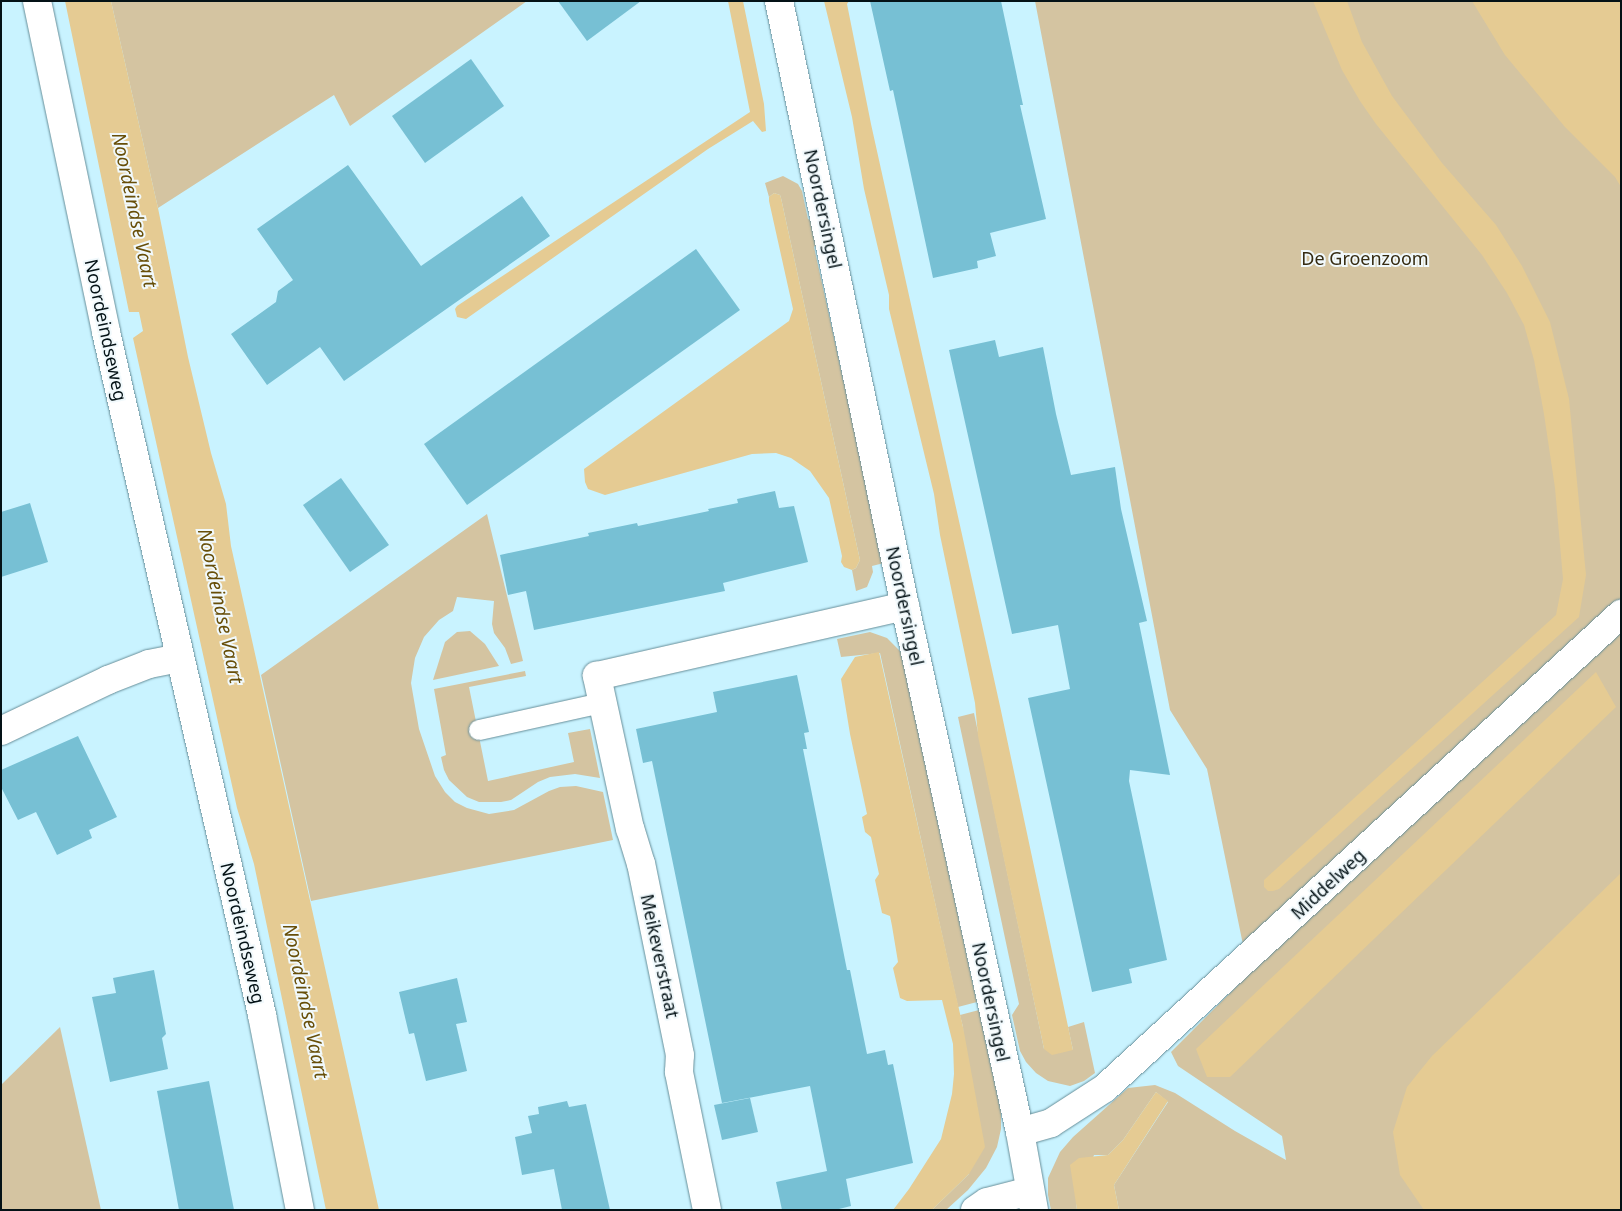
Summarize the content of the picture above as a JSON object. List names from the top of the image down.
{
  "streets": {
    "street": [
      "Noordersingel",
      "Noordeindseweg",
      "Middelweg",
      "Meikeverstraat"
    ]
  },
  "crossings": [
    ["Noordersingel", "Middelweg"],
    ["Noordersingel", "Meikeverstraat"]
  ],
  "water": ["Noordeindse Vaart"],
  "parks": ["De Groenzoom"]
}
